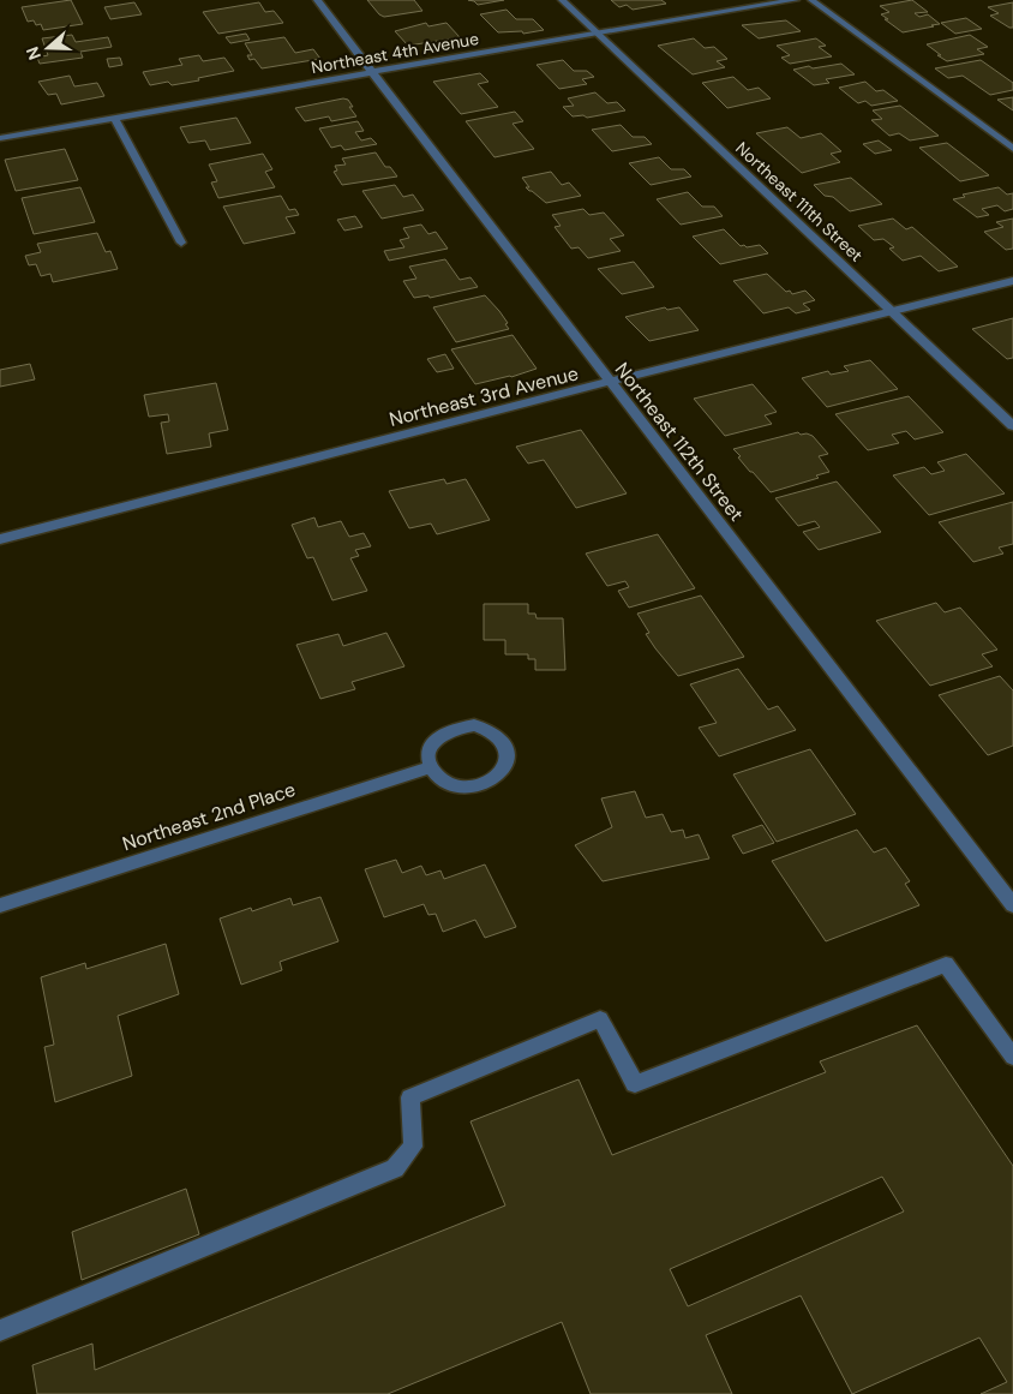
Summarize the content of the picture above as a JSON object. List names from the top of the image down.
{
  "streets": {
    "street": [
      "Northeast 4th Avenue",
      "Northeast 111th Street",
      "Northeast 3rd Avenue",
      "Northeast 112th Street",
      "Northeast 2nd Place"
    ]
  },
  "crossings": [
    ["Northeast 4th Avenue", "Northeast 111th Street"],
    ["Northeast 4th Avenue", "Northeast 112th Street"],
    ["Northeast 111th Street", "Northeast 3rd Avenue"],
    ["Northeast 3rd Avenue", "Northeast 112th Street"]
  ],
  "north": "left"
}
